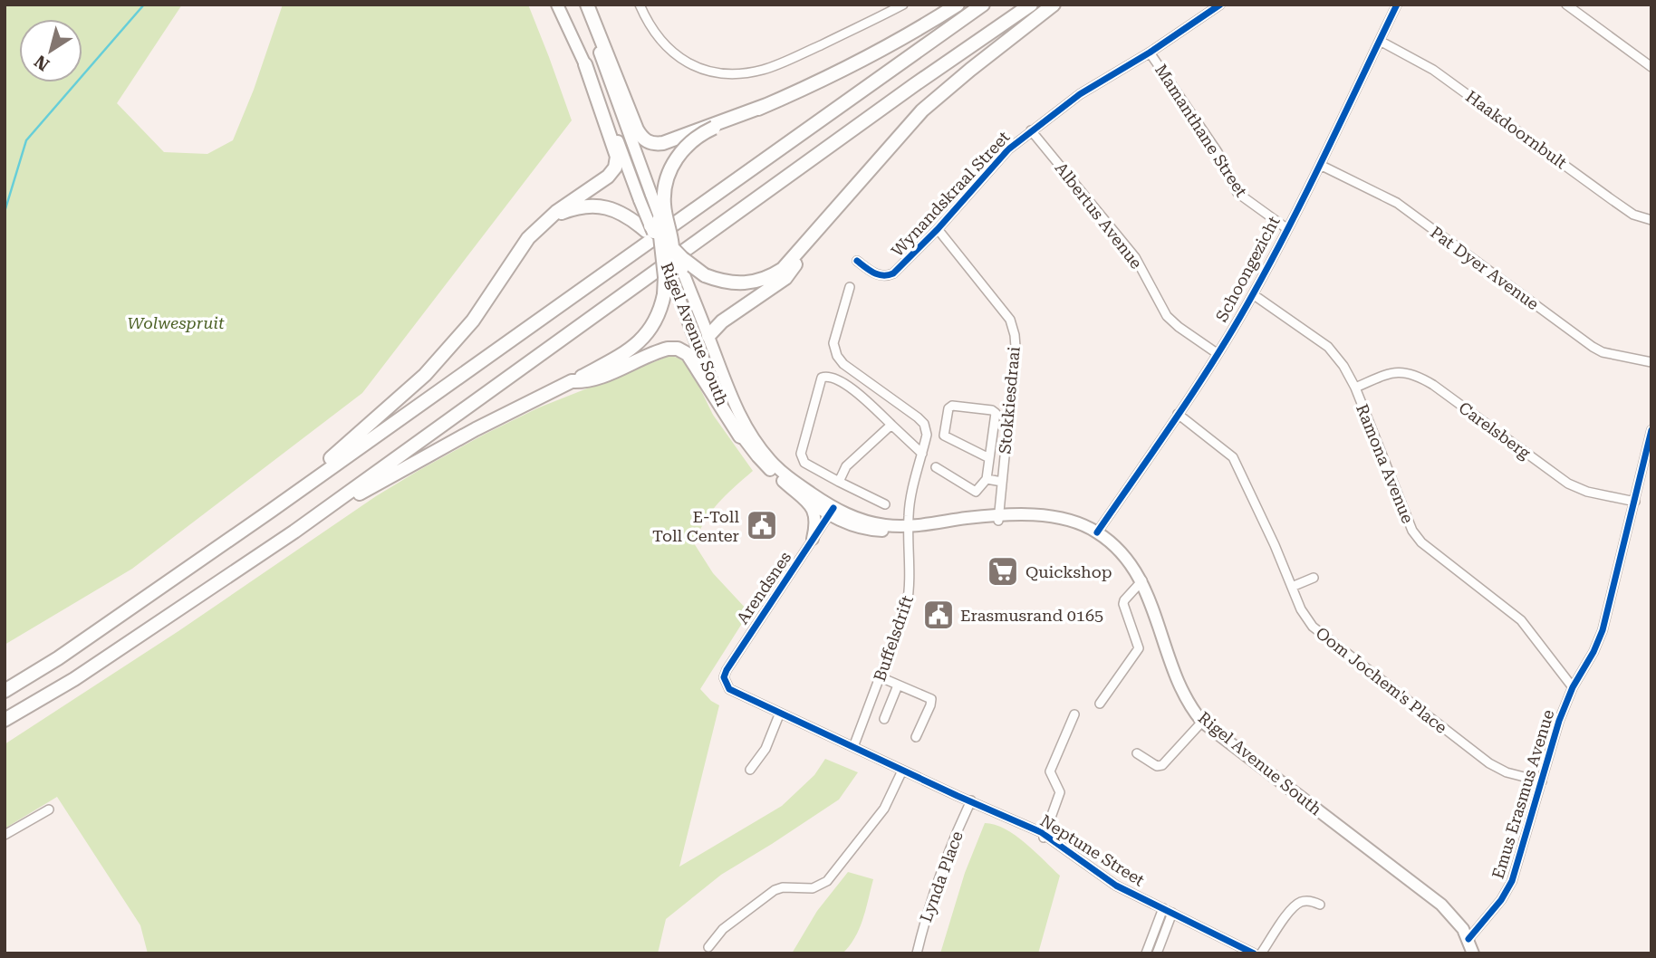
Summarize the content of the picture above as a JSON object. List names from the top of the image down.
{
  "streets": {
    "main road": ["Rigel Avenue South"],
    "street": [
      "Haakdoornbult",
      "Mamanthane Street",
      "Wynandskraal Street",
      "Albertus Avenue",
      "Pat Dyer Avenue",
      "Schoongezicht",
      "Stokkiesdraai",
      "Carelsberg",
      "Ramona Avenue",
      "Arendsnes",
      "Buffelsdrift",
      "Oom Jochem's Place",
      "Emus Erasmus Avenue",
      "Neptune Street",
      "Lynda Place"
    ]
  },
  "crossings": [
    ["Haakdoornbult", "Schoongezicht"],
    ["Mamanthane Street", "Wynandskraal Street"],
    ["Mamanthane Street", "Schoongezicht"],
    ["Wynandskraal Street", "Albertus Avenue"],
    ["Wynandskraal Street", "Stokkiesdraai"],
    ["Albertus Avenue", "Schoongezicht"],
    ["Pat Dyer Avenue", "Schoongezicht"],
    ["Schoongezicht", "Rigel Avenue South"],
    ["Schoongezicht", "Ramona Avenue"],
    ["Schoongezicht", "Oom Jochem's Place"],
    ["Rigel Avenue South", "Stokkiesdraai"],
    ["Rigel Avenue South", "Arendsnes"],
    ["Rigel Avenue South", "Buffelsdrift"],
    ["Rigel Avenue South", "Emus Erasmus Avenue"],
    ["Carelsberg", "Ramona Avenue"],
    ["Carelsberg", "Emus Erasmus Avenue"],
    ["Ramona Avenue", "Emus Erasmus Avenue"],
    ["Arendsnes", "Neptune Street"],
    ["Buffelsdrift", "Neptune Street"],
    ["Oom Jochem's Place", "Emus Erasmus Avenue"],
    ["Neptune Street", "Lynda Place"]
  ],
  "parks": ["Wolwespruit"],
  "places": {
    "public building": ["E-Toll Toll Center", "Erasmusrand 0165"],
    "supermarket": ["Quickshop"]
  },
  "north": "bottom left"
}
